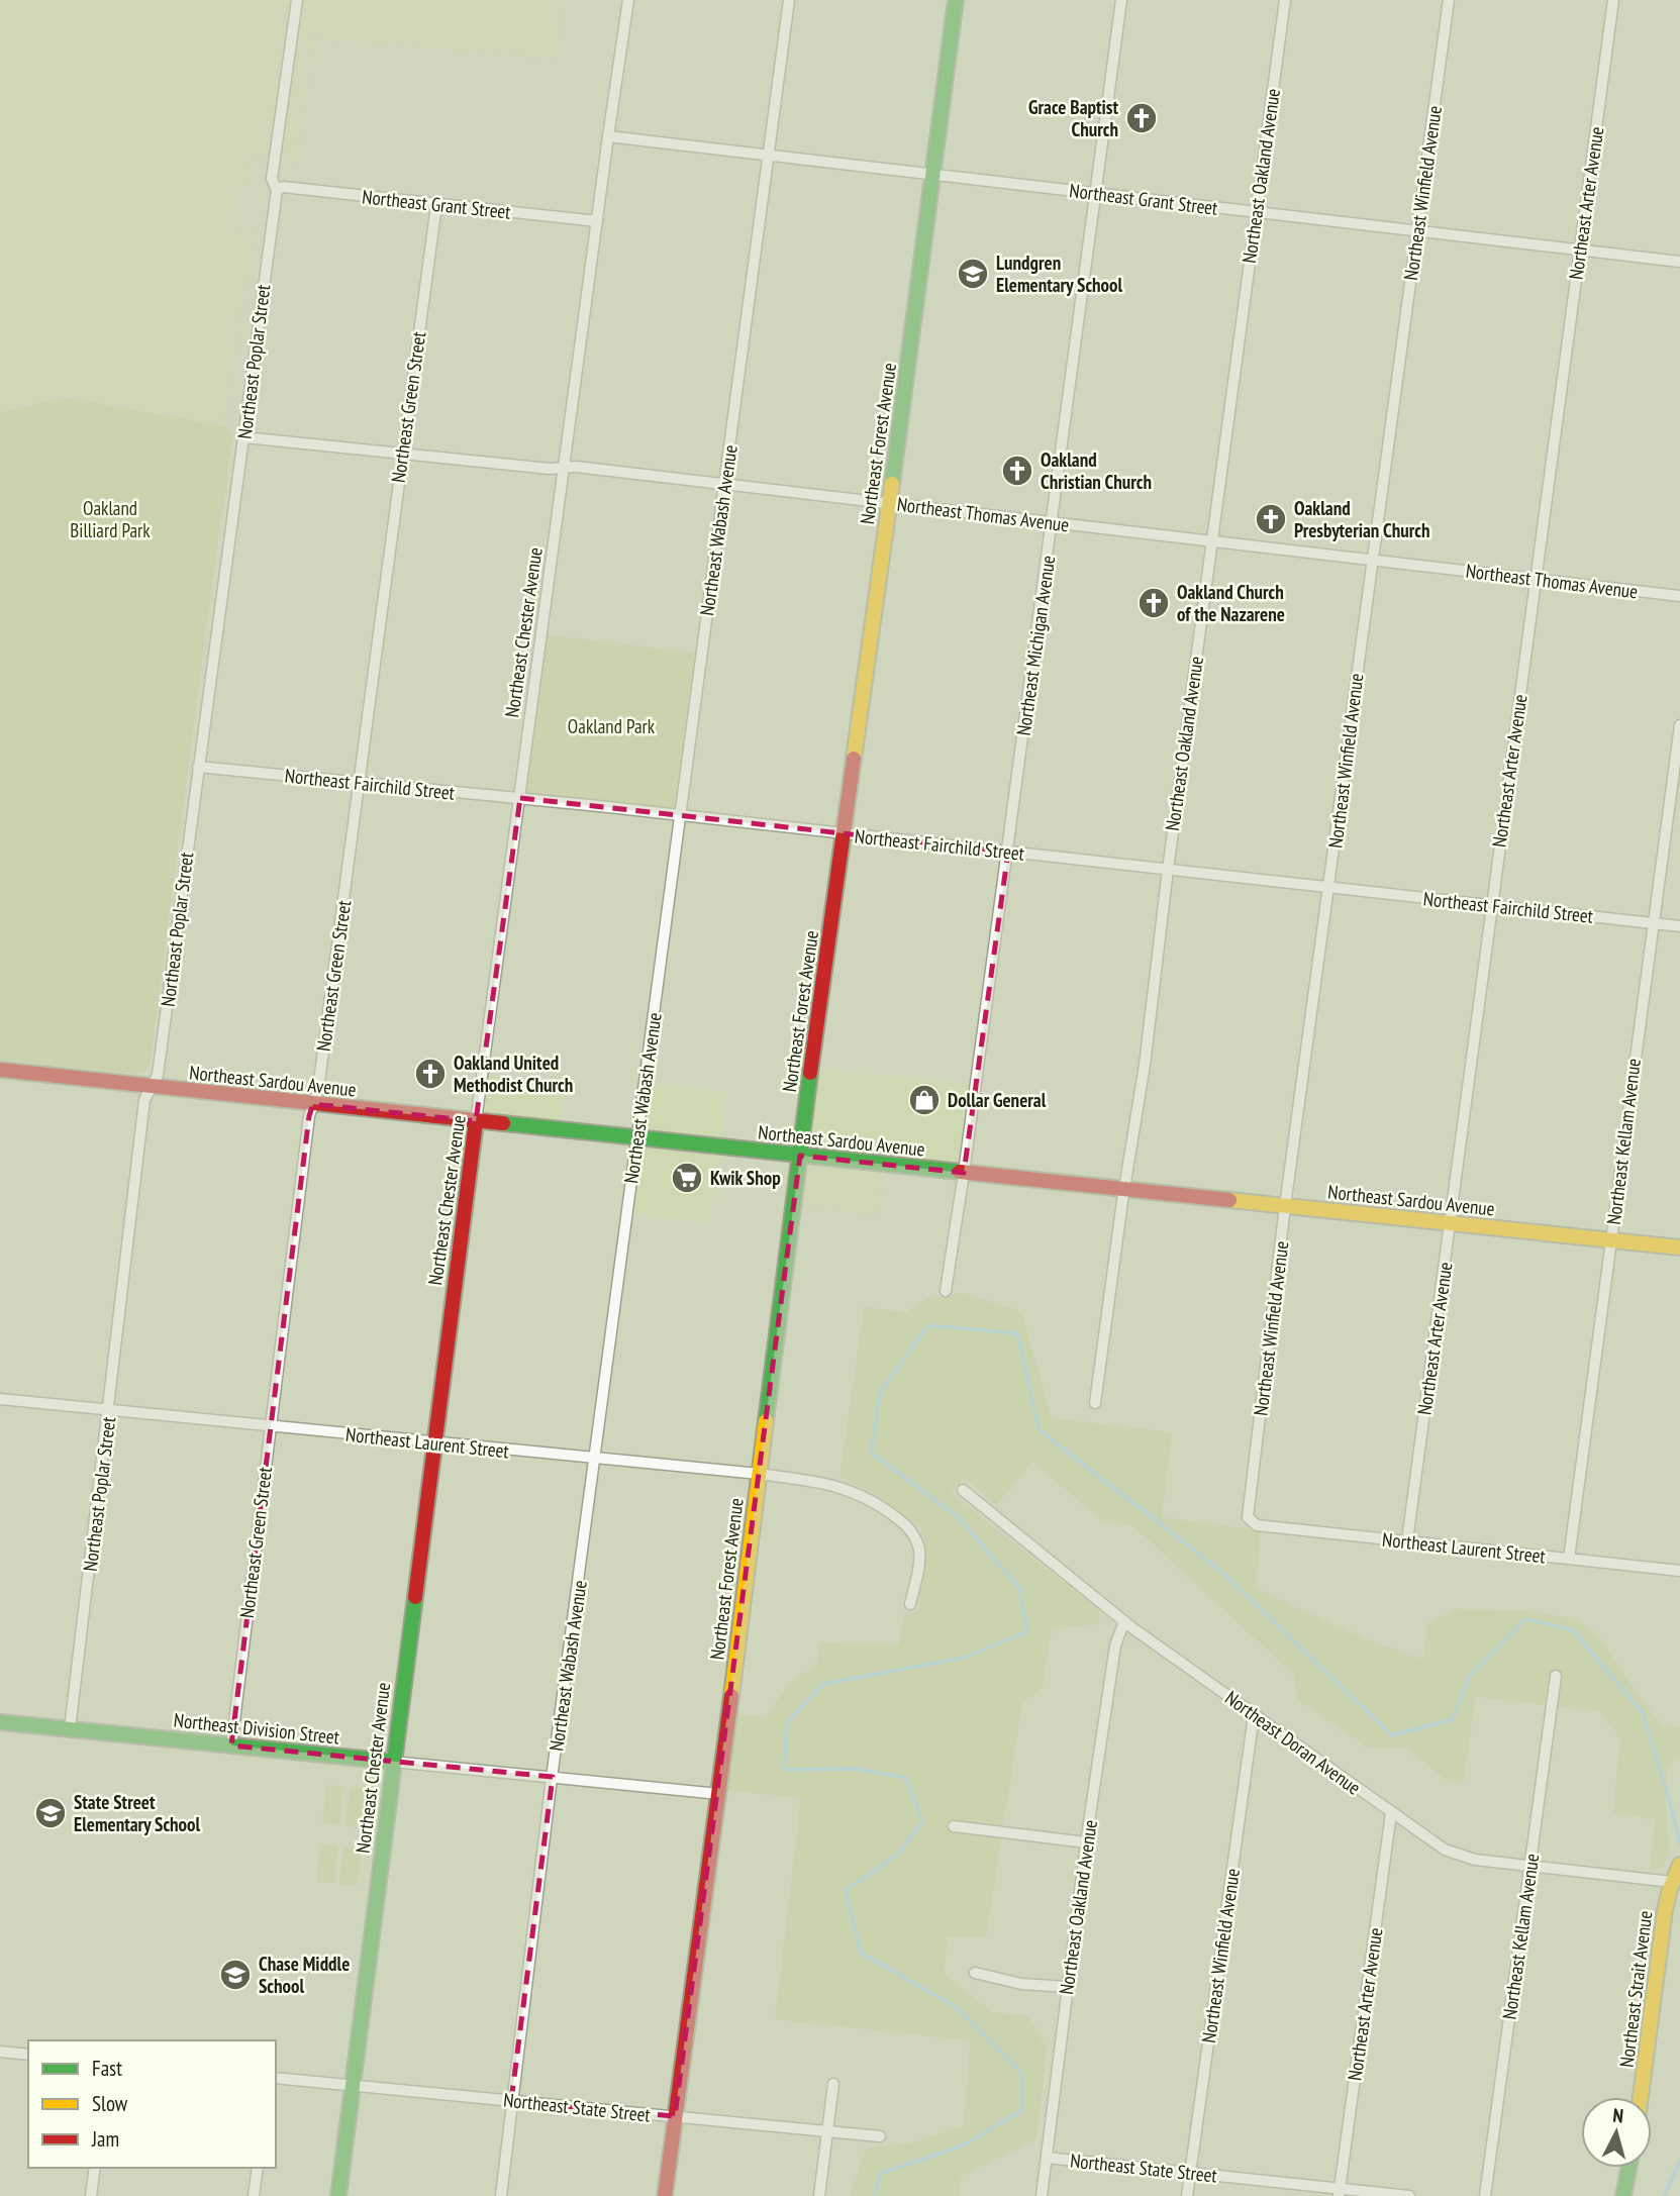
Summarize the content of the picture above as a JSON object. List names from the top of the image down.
{
  "streets": {
    "street": [
      "Northeast Oakland Avenue",
      "Northeast Winfield Avenue",
      "Northeast Grant Street",
      "Northeast Arter Avenue",
      "Northeast Poplar Street",
      "Northeast Green Street",
      "Northeast Forest Avenue",
      "Northeast Thomas Avenue",
      "Northeast Wabash Avenue",
      "Northeast Chester Avenue",
      "Northeast Michigan Avenue",
      "Northeast Fairchild Street",
      "Northeast Sardou Avenue",
      "Northeast Kellam Avenue",
      "Northeast Laurent Street",
      "Northeast Division Street",
      "Northeast Doran Avenue",
      "Northeast Strait Avenue",
      "Northeast State Street"
    ]
  },
  "crossings": [
    ["Northeast Oakland Avenue", "Northeast Grant Street"],
    ["Northeast Oakland Avenue", "Northeast Thomas Avenue"],
    ["Northeast Oakland Avenue", "Northeast Fairchild Street"],
    ["Northeast Oakland Avenue", "Northeast Sardou Avenue"],
    ["Northeast Oakland Avenue", "Northeast Doran Avenue"],
    ["Northeast Oakland Avenue", "Northeast State Street"],
    ["Northeast Winfield Avenue", "Northeast Grant Street"],
    ["Northeast Winfield Avenue", "Northeast Thomas Avenue"],
    ["Northeast Winfield Avenue", "Northeast Fairchild Street"],
    ["Northeast Winfield Avenue", "Northeast Sardou Avenue"],
    ["Northeast Winfield Avenue", "Northeast Laurent Street"],
    ["Northeast Winfield Avenue", "Northeast Doran Avenue"],
    ["Northeast Winfield Avenue", "Northeast State Street"],
    ["Northeast Grant Street", "Northeast Arter Avenue"],
    ["Northeast Grant Street", "Northeast Poplar Street"],
    ["Northeast Grant Street", "Northeast Green Street"],
    ["Northeast Grant Street", "Northeast Forest Avenue"],
    ["Northeast Grant Street", "Northeast Wabash Avenue"],
    ["Northeast Grant Street", "Northeast Chester Avenue"],
    ["Northeast Grant Street", "Northeast Michigan Avenue"],
    ["Northeast Arter Avenue", "Northeast Thomas Avenue"],
    ["Northeast Arter Avenue", "Northeast Fairchild Street"],
    ["Northeast Arter Avenue", "Northeast Sardou Avenue"],
    ["Northeast Arter Avenue", "Northeast Laurent Street"],
    ["Northeast Arter Avenue", "Northeast Doran Avenue"],
    ["Northeast Arter Avenue", "Northeast State Street"],
    ["Northeast Poplar Street", "Northeast Thomas Avenue"],
    ["Northeast Poplar Street", "Northeast Fairchild Street"],
    ["Northeast Poplar Street", "Northeast Sardou Avenue"],
    ["Northeast Poplar Street", "Northeast Laurent Street"],
    ["Northeast Poplar Street", "Northeast Division Street"],
    ["Northeast Green Street", "Northeast Thomas Avenue"],
    ["Northeast Green Street", "Northeast Fairchild Street"],
    ["Northeast Green Street", "Northeast Sardou Avenue"],
    ["Northeast Green Street", "Northeast Laurent Street"],
    ["Northeast Green Street", "Northeast Division Street"],
    ["Northeast Forest Avenue", "Northeast Thomas Avenue"],
    ["Northeast Forest Avenue", "Northeast Fairchild Street"],
    ["Northeast Forest Avenue", "Northeast Sardou Avenue"],
    ["Northeast Forest Avenue", "Northeast Laurent Street"],
    ["Northeast Forest Avenue", "Northeast Division Street"],
    ["Northeast Forest Avenue", "Northeast State Street"],
    ["Northeast Thomas Avenue", "Northeast Wabash Avenue"],
    ["Northeast Thomas Avenue", "Northeast Chester Avenue"],
    ["Northeast Thomas Avenue", "Northeast Michigan Avenue"],
    ["Northeast Wabash Avenue", "Northeast Fairchild Street"],
    ["Northeast Wabash Avenue", "Northeast Sardou Avenue"],
    ["Northeast Wabash Avenue", "Northeast Laurent Street"],
    ["Northeast Wabash Avenue", "Northeast Division Street"],
    ["Northeast Wabash Avenue", "Northeast State Street"],
    ["Northeast Chester Avenue", "Northeast Fairchild Street"],
    ["Northeast Chester Avenue", "Northeast Sardou Avenue"],
    ["Northeast Chester Avenue", "Northeast Laurent Street"],
    ["Northeast Chester Avenue", "Northeast Division Street"],
    ["Northeast Chester Avenue", "Northeast State Street"],
    ["Northeast Michigan Avenue", "Northeast Fairchild Street"],
    ["Northeast Michigan Avenue", "Northeast Sardou Avenue"],
    ["Northeast Fairchild Street", "Northeast Kellam Avenue"],
    ["Northeast Sardou Avenue", "Northeast Kellam Avenue"],
    ["Northeast Kellam Avenue", "Northeast Laurent Street"],
    ["Northeast Kellam Avenue", "Northeast Doran Avenue"],
    ["Northeast Doran Avenue", "Northeast Strait Avenue"]
  ],
  "parks": ["Oakland Billiard Park", "Oakland Park"],
  "places": {
    "church": [
      "Grace Baptist Church",
      "Oakland Christian Church",
      "Oakland Presbyterian Church",
      "Oakland Church of the Nazarene",
      "Oakland United Methodist Church"
    ],
    "school or university": ["Lundgren Elementary School", "State Street Elementary School", "Chase Middle School"],
    "shop": ["Dollar General"],
    "supermarket": ["Kwik Shop"]
  },
  "legend": ["Fast", "Slow", "Jam"],
  "north": "top"
}
